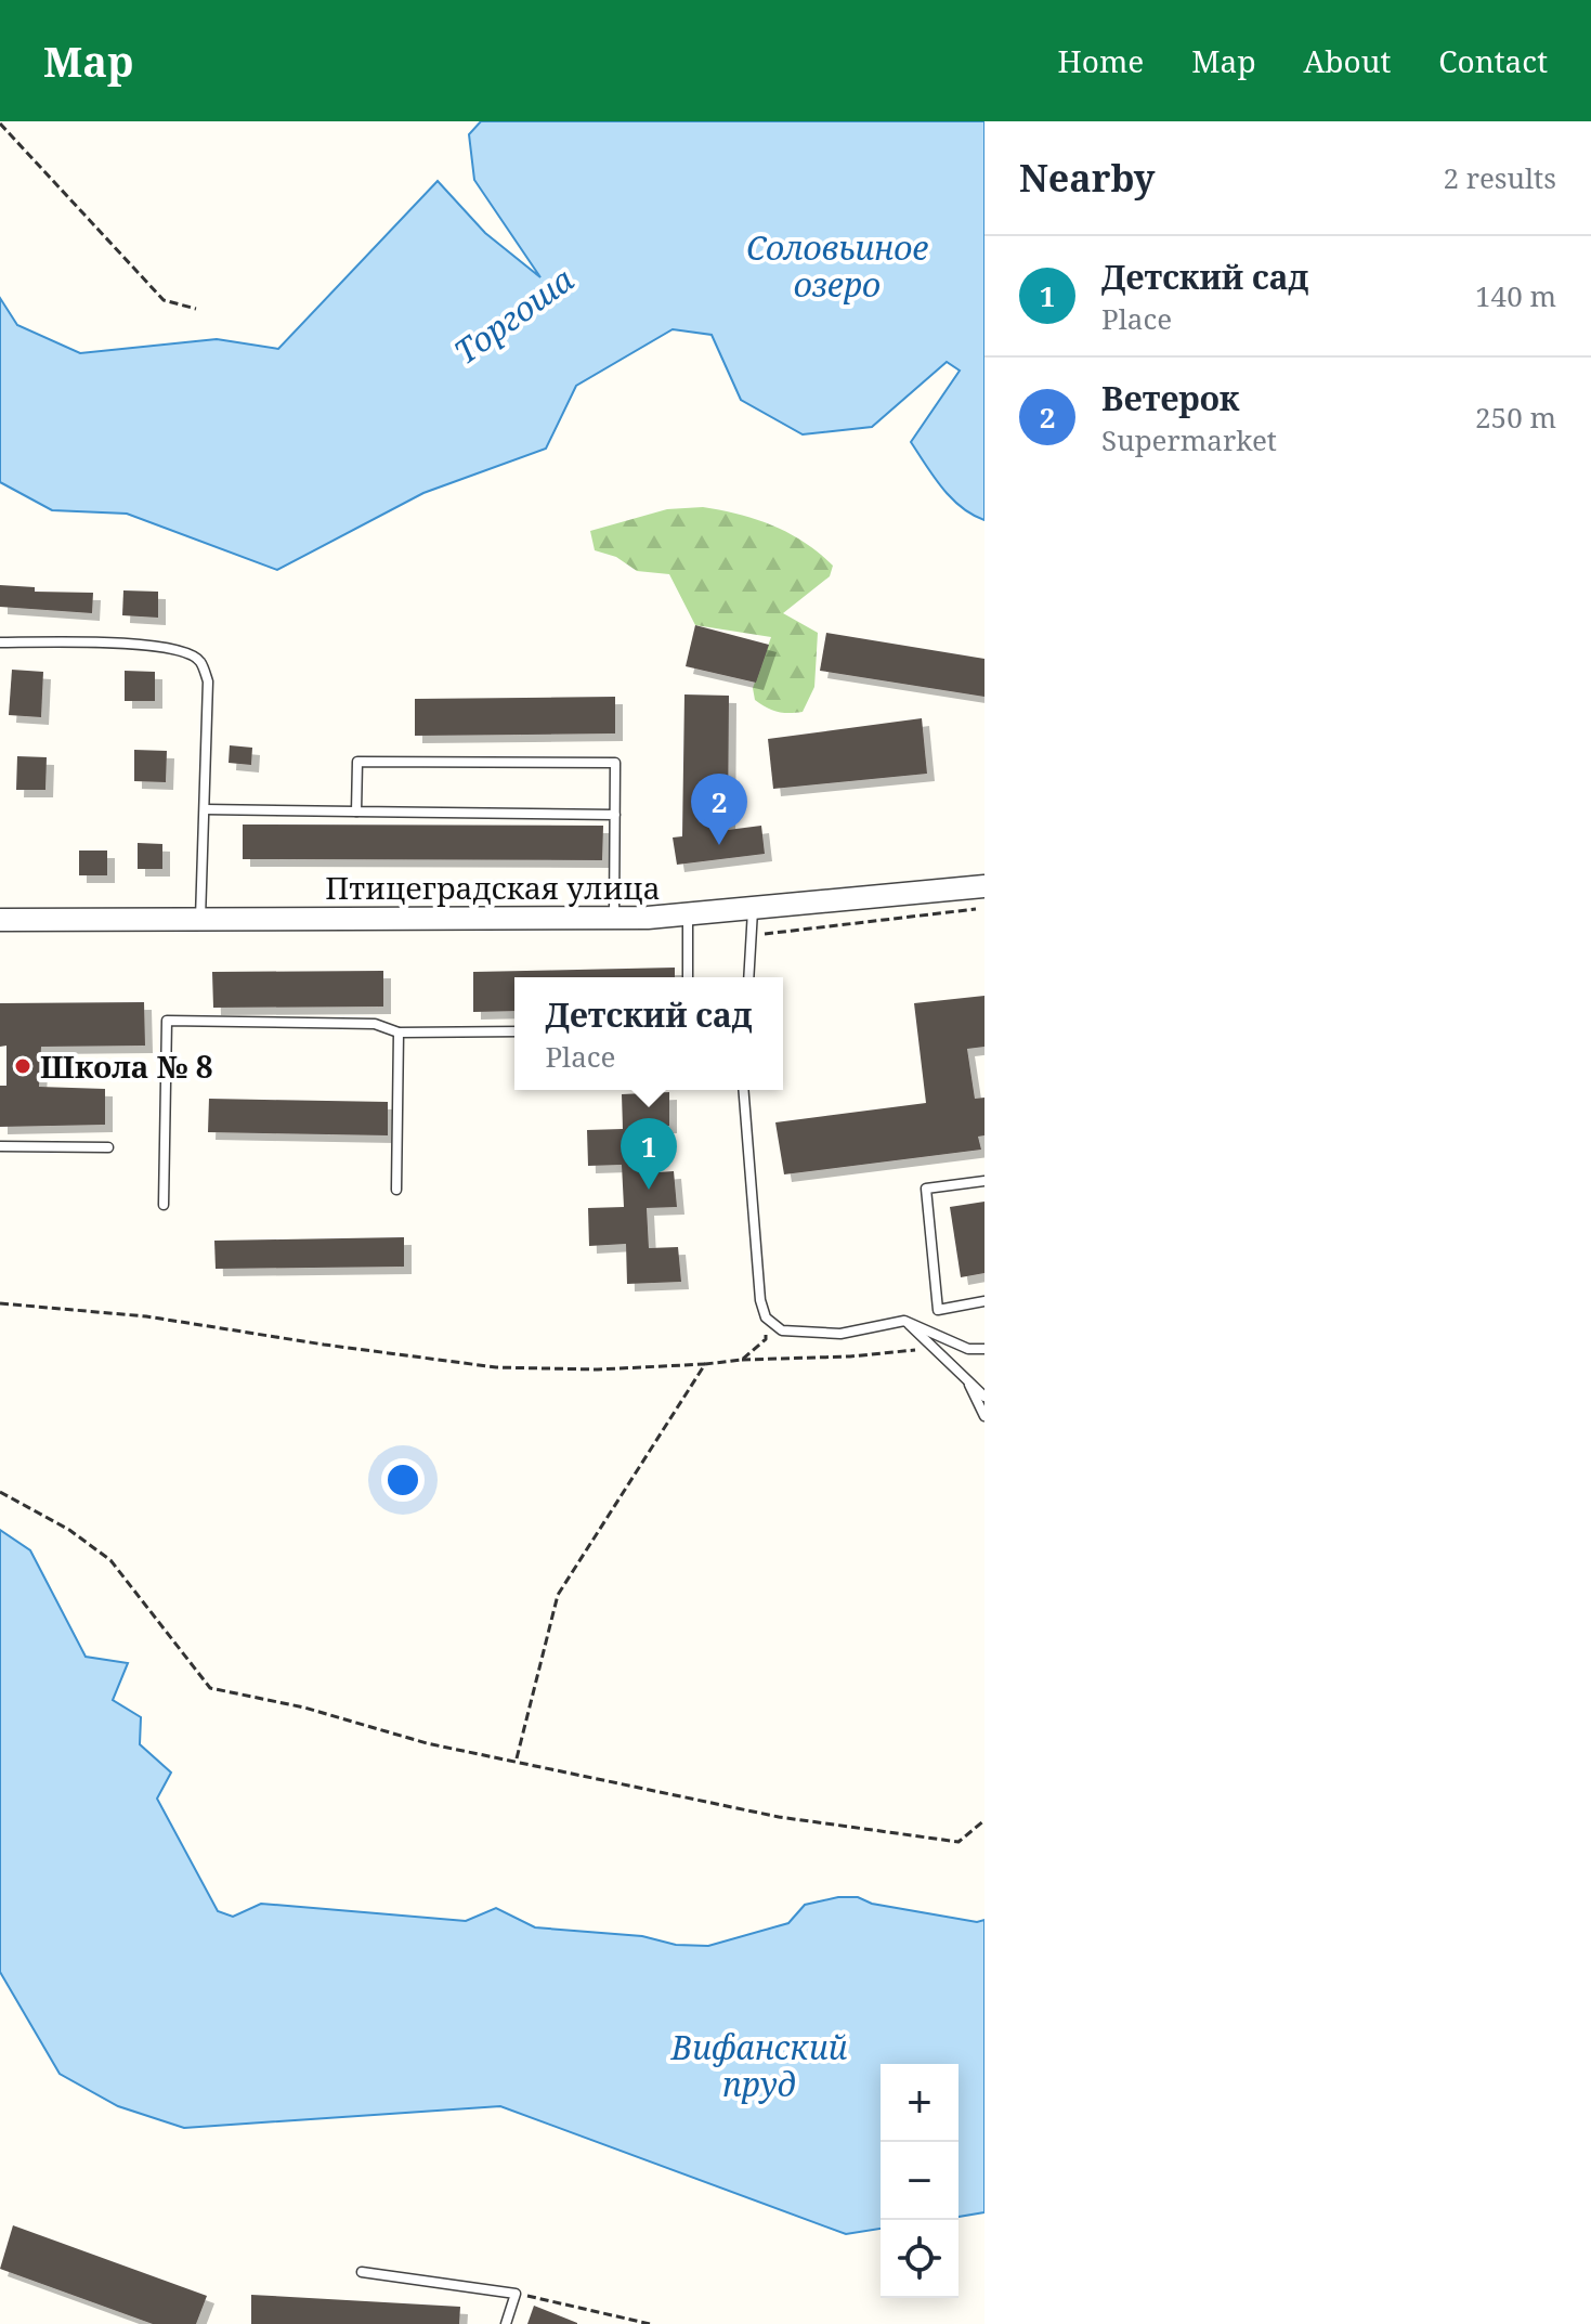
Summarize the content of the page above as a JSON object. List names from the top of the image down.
{
  "streets": {
    "street": ["Птицеградская улица"]
  },
  "water": ["Соловьиное озеро", "Торгоша", "Вифанский пруд"],
  "places": ["Школа № 8"],
  "page": {
    "header": "Map",
    "nav": [
      "Home",
      "Map",
      "About",
      "Contact"
    ],
    "heading": ["Nearby", "2 results"],
    "list": [
      {
        "mark": "1",
        "name": "Детский сад",
        "note": "Place",
        "value": "140 m"
      },
      {
        "mark": "2",
        "name": "Ветерок",
        "note": "Supermarket",
        "value": "250 m"
      }
    ],
    "pins": ["2", "1"],
    "popup": ["Детский сад", "Place"],
    "map_buttons": ["+", "−"]
  }
}
